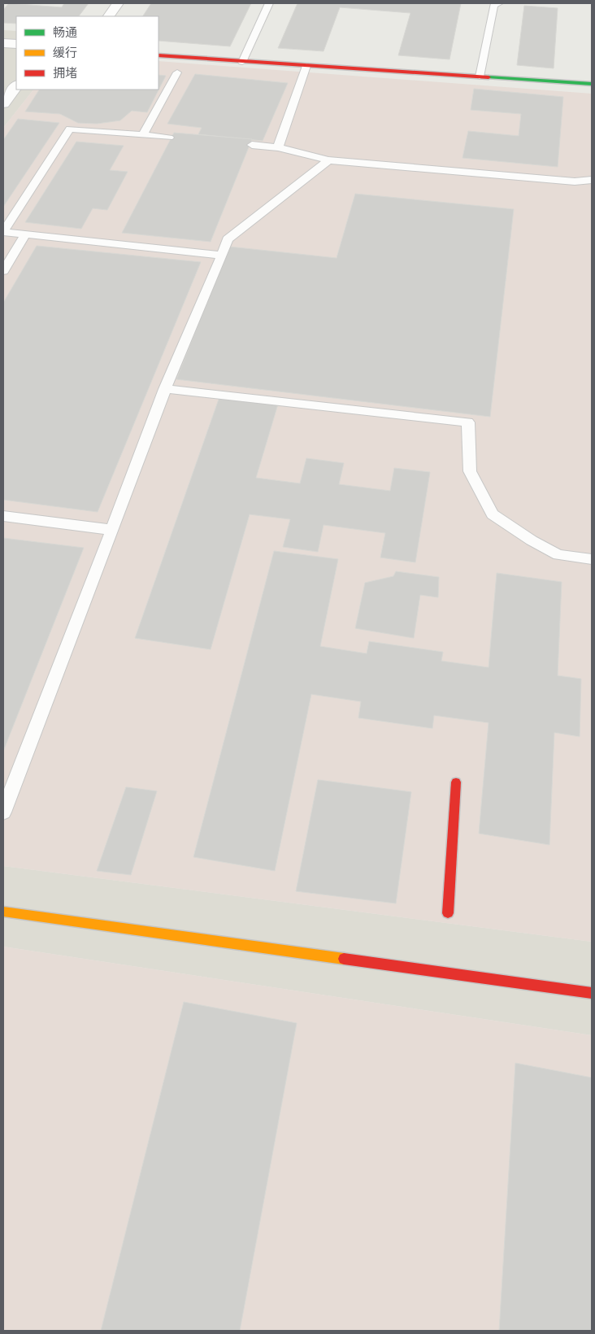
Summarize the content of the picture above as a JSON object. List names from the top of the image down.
{
  "legend": ["畅通", "缓行", "拥堵"]
}
